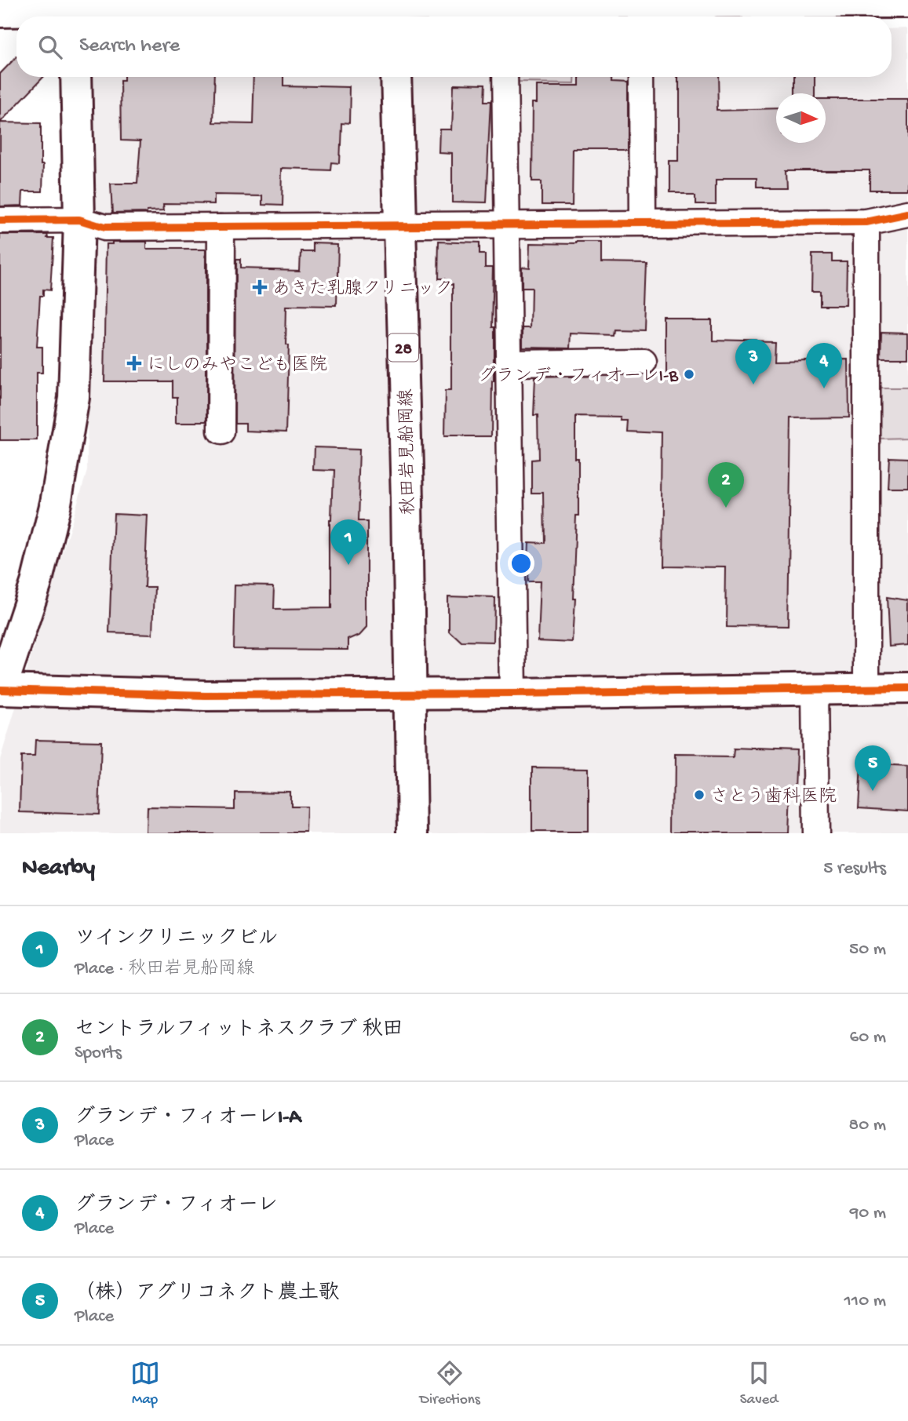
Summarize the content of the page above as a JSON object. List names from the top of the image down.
{
  "streets": {
    "main road": ["28", "秋田岩見船岡線"]
  },
  "places": {
    "health": ["あきた乳腺クリニック", "にしのみやこども医院"],
    "other": ["グランデ・フィオーレI-B", "さとう歯科医院"]
  },
  "north": "right",
  "page": {
    "search": "Search here",
    "pins": [
      "3",
      "4",
      "2",
      "1",
      "5"
    ],
    "heading": ["Nearby", "5 results"],
    "list": [
      {
        "mark": "1",
        "name": "ツインクリニックビル",
        "note": "Place · 秋田岩見船岡線",
        "value": "50 m"
      },
      {
        "mark": "2",
        "name": "セントラルフィットネスクラブ 秋田",
        "note": "Sports",
        "value": "60 m"
      },
      {
        "mark": "3",
        "name": "グランデ・フィオーレI-A",
        "note": "Place",
        "value": "80 m"
      },
      {
        "mark": "4",
        "name": "グランデ・フィオーレ",
        "note": "Place",
        "value": "90 m"
      },
      {
        "mark": "5",
        "name": "（株）アグリコネクト農土歌",
        "note": "Place",
        "value": "110 m"
      }
    ],
    "nav": ["Map", "Directions", "Saved"]
  }
}
